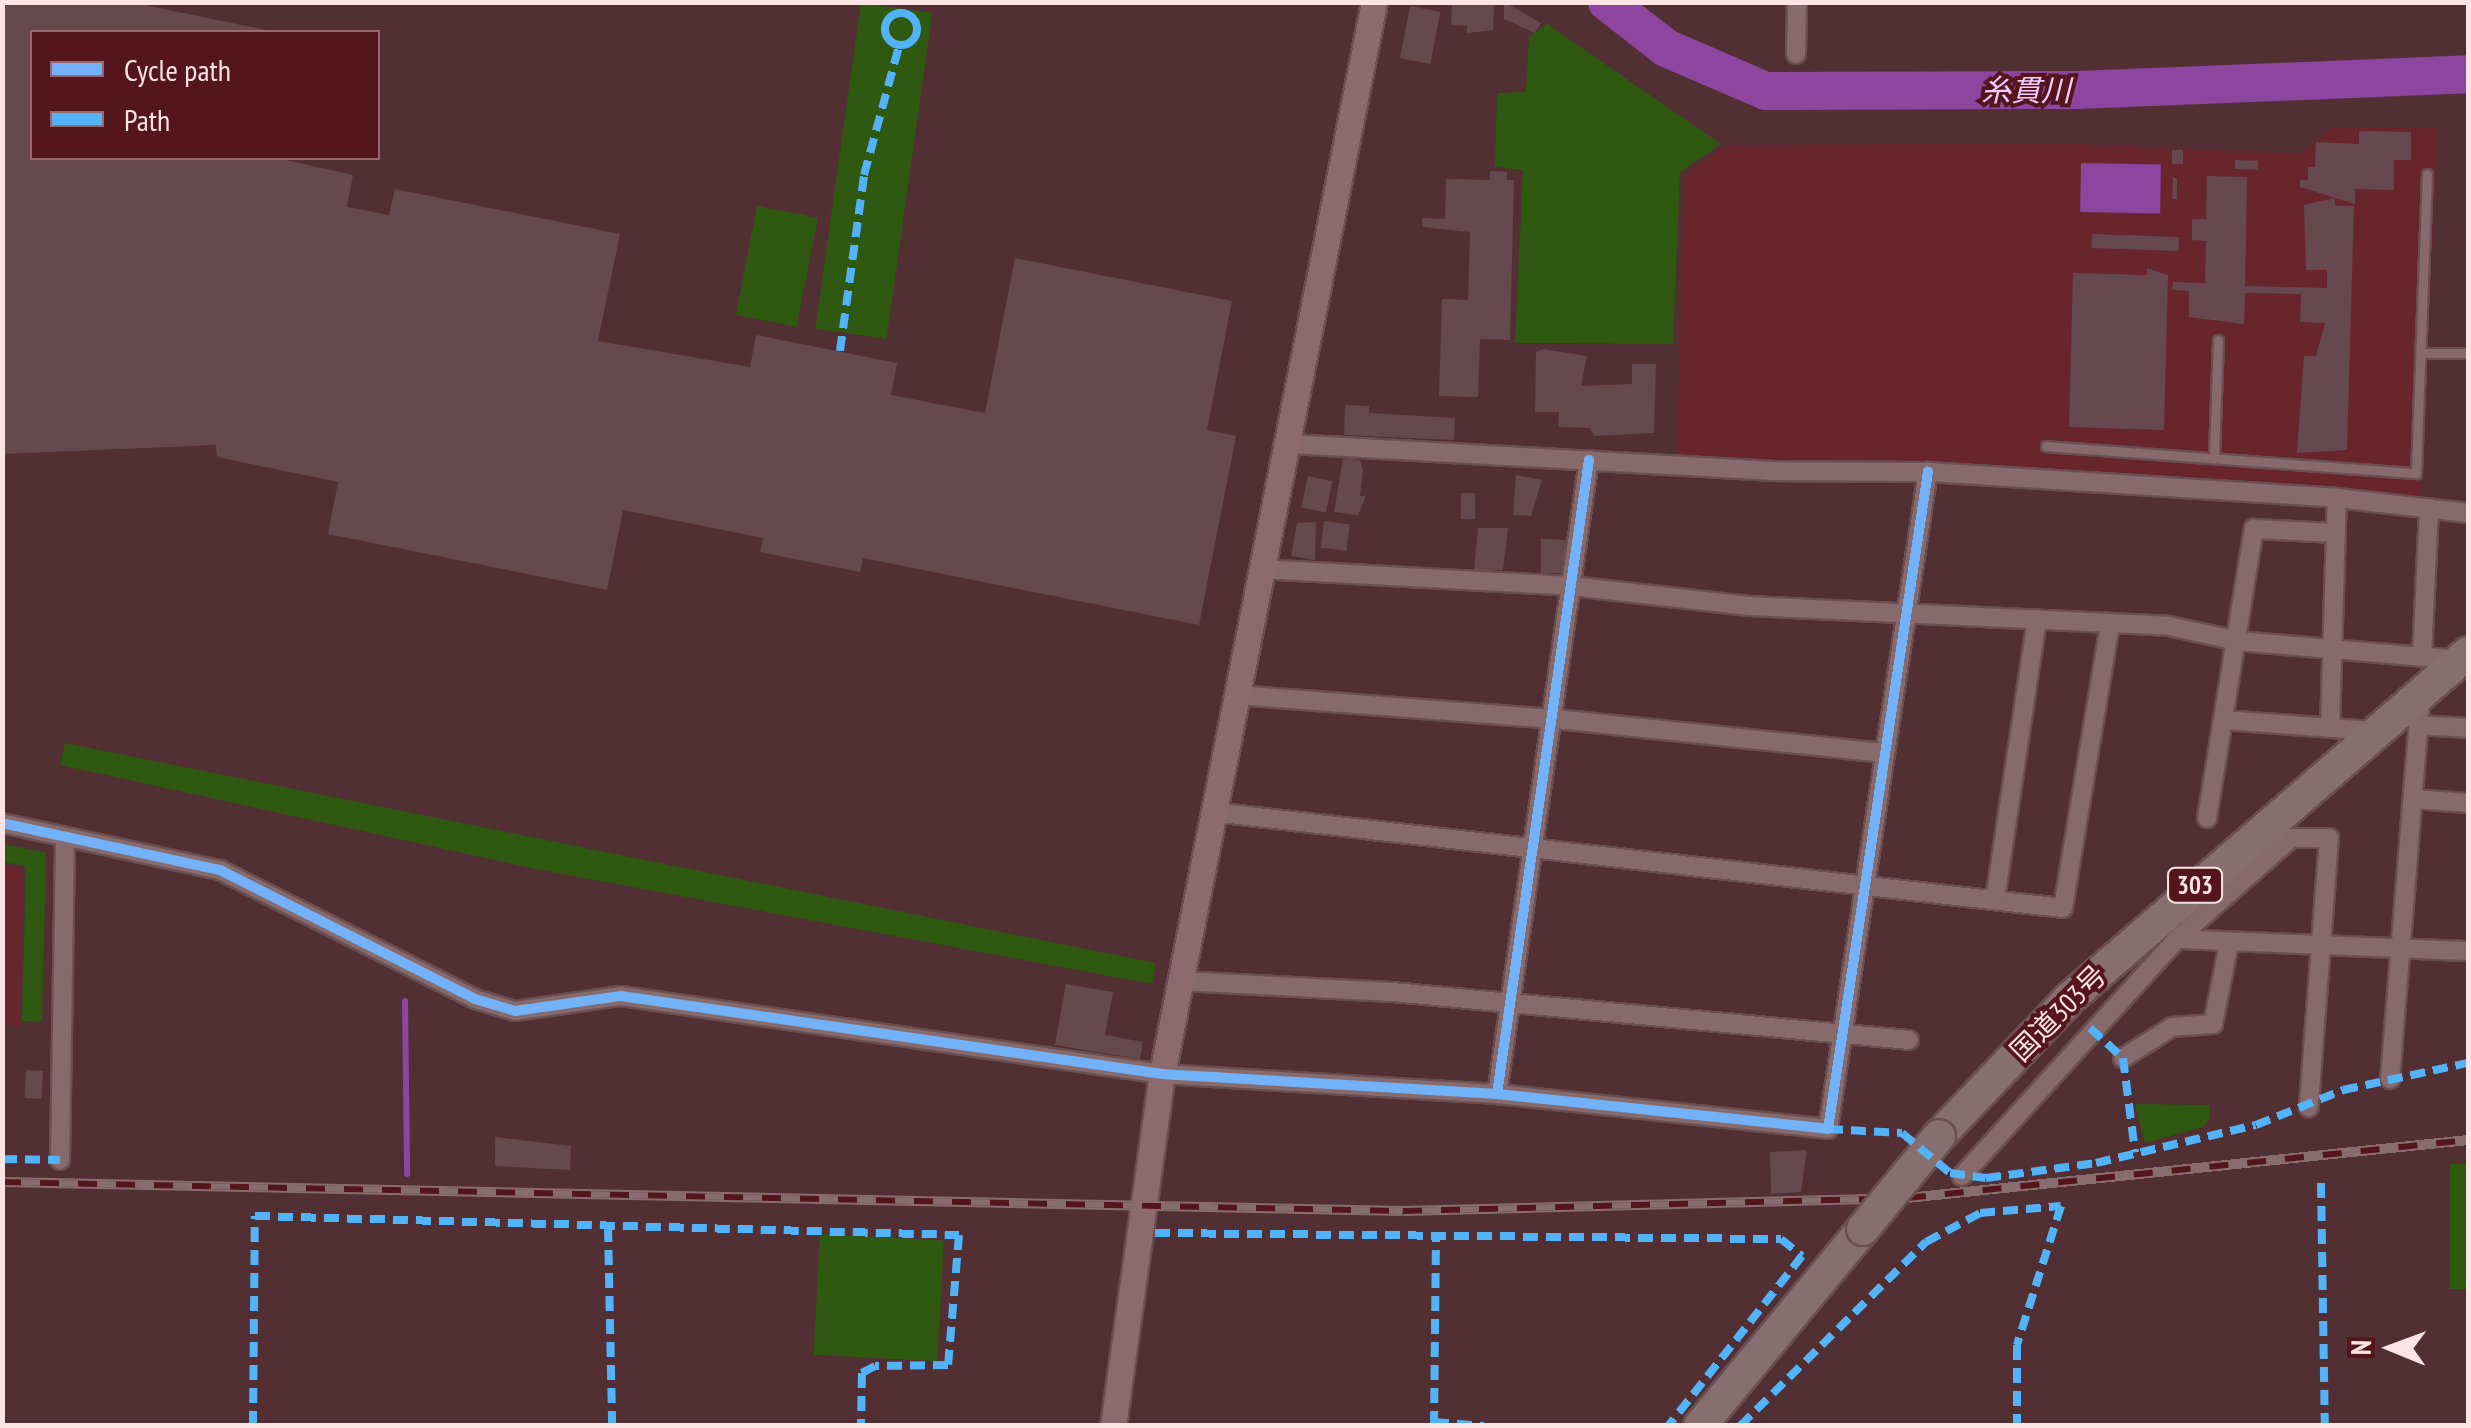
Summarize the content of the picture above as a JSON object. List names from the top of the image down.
{
  "streets": {
    "highway": ["303", "国道303号"]
  },
  "water": ["糸貫川"],
  "legend": ["Cycle path", "Path"],
  "north": "left"
}
